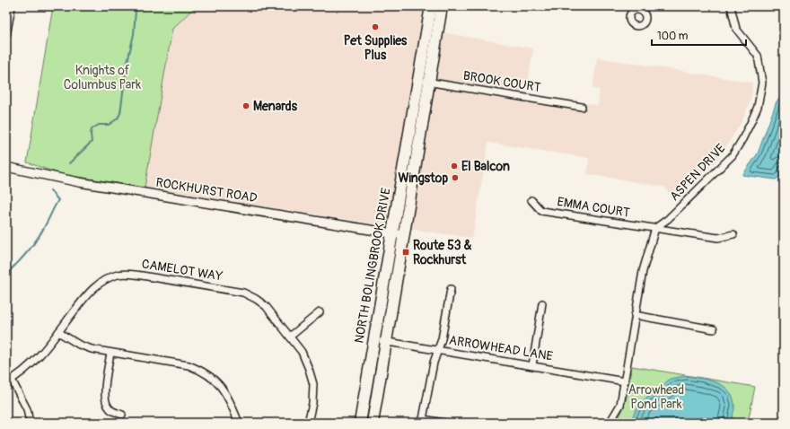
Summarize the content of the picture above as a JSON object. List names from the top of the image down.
{
  "streets": {
    "main road": ["NORTH BOLINGBROOK DRIVE"],
    "street": [
      "BROOK COURT",
      "ASPEN DRIVE",
      "ROCKHURST ROAD",
      "EMMA COURT",
      "CAMELOT WAY",
      "ARROWHEAD LANE"
    ]
  },
  "crossings": [
    ["BROOK COURT", "NORTH BOLINGBROOK DRIVE"],
    ["ASPEN DRIVE", "EMMA COURT"],
    ["ROCKHURST ROAD", "NORTH BOLINGBROOK DRIVE"],
    ["NORTH BOLINGBROOK DRIVE", "ARROWHEAD LANE"]
  ],
  "parks": ["Knights of Columbus Park", "Arrowhead Pond Park"],
  "places": {
    "other": [
      "Pet Supplies Plus",
      "Menards",
      "El Balcon",
      "Wingstop"
    ],
    "transit": ["Route 53 & Rockhurst"]
  },
  "scale_bar": "100 m"
}
